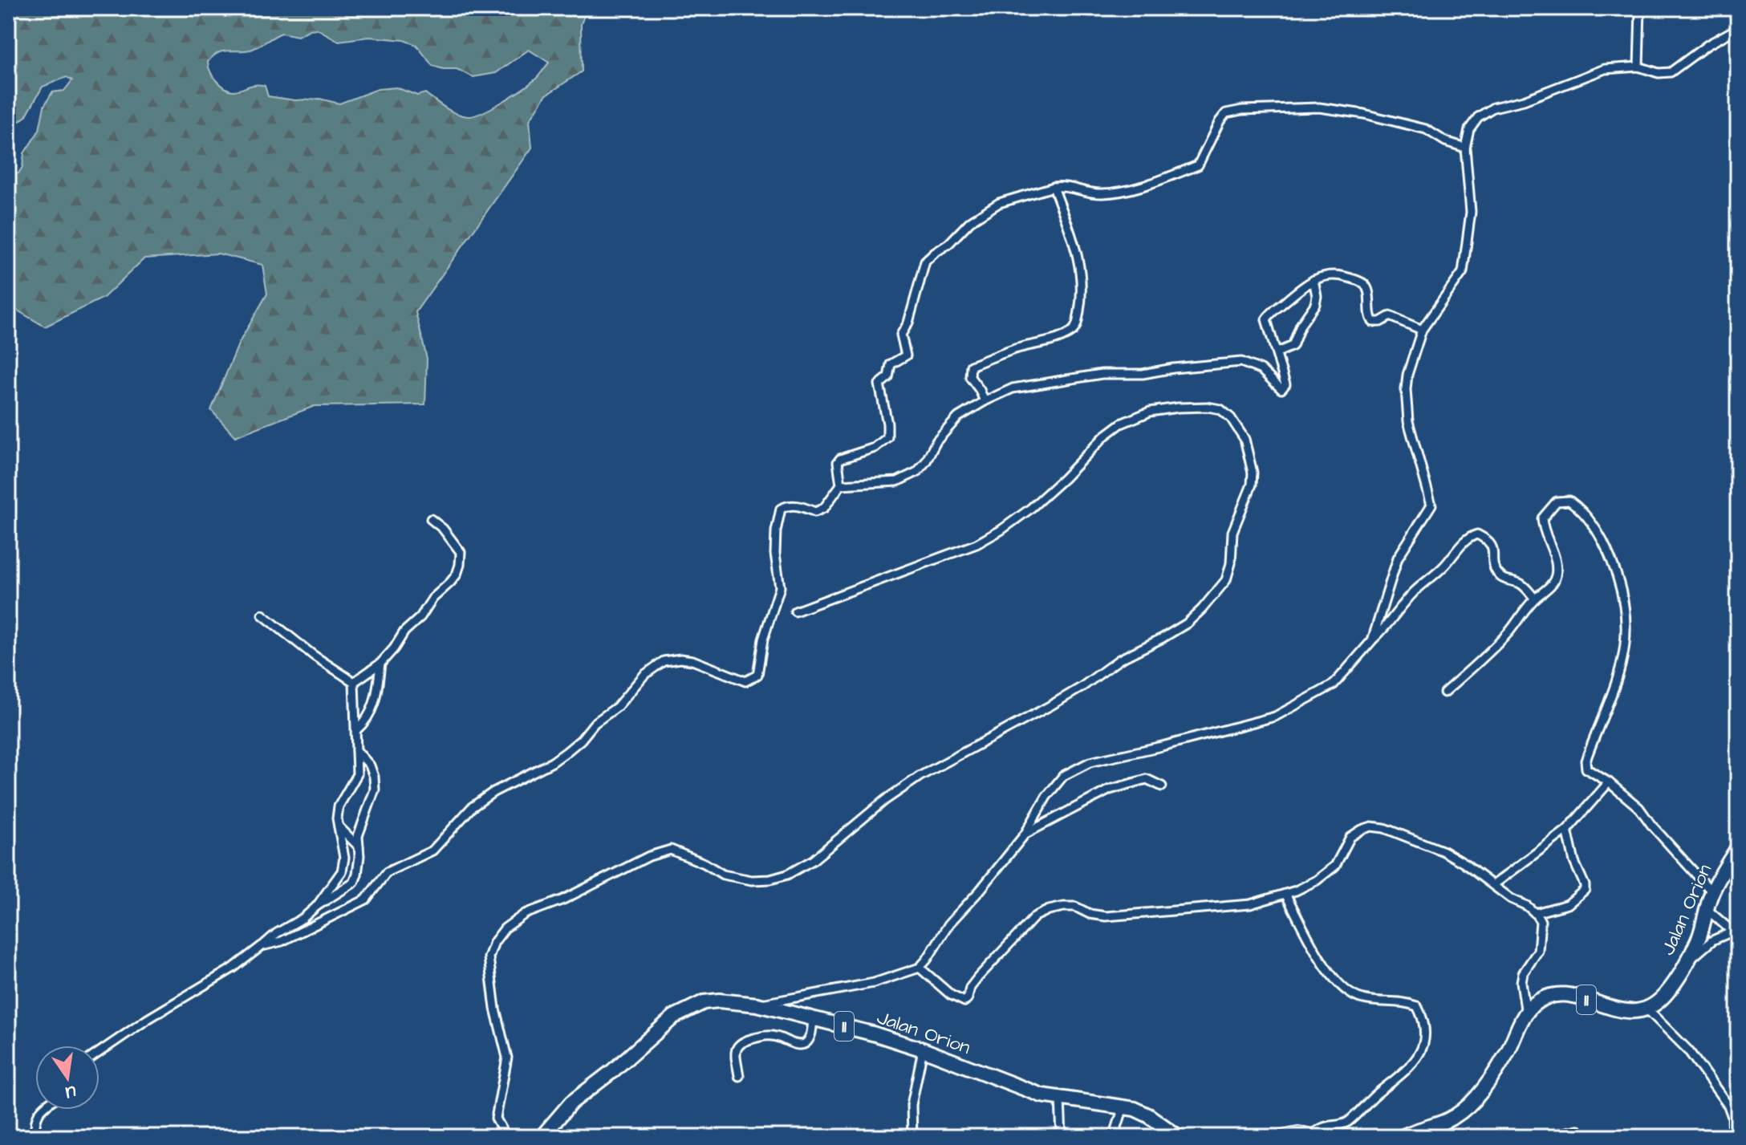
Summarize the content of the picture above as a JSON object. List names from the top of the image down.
{
  "streets": {
    "highway": ["Jalan Orion", "11"]
  },
  "crossings": [
    ["Jalan Orion", "11"]
  ],
  "north": "bottom"
}
